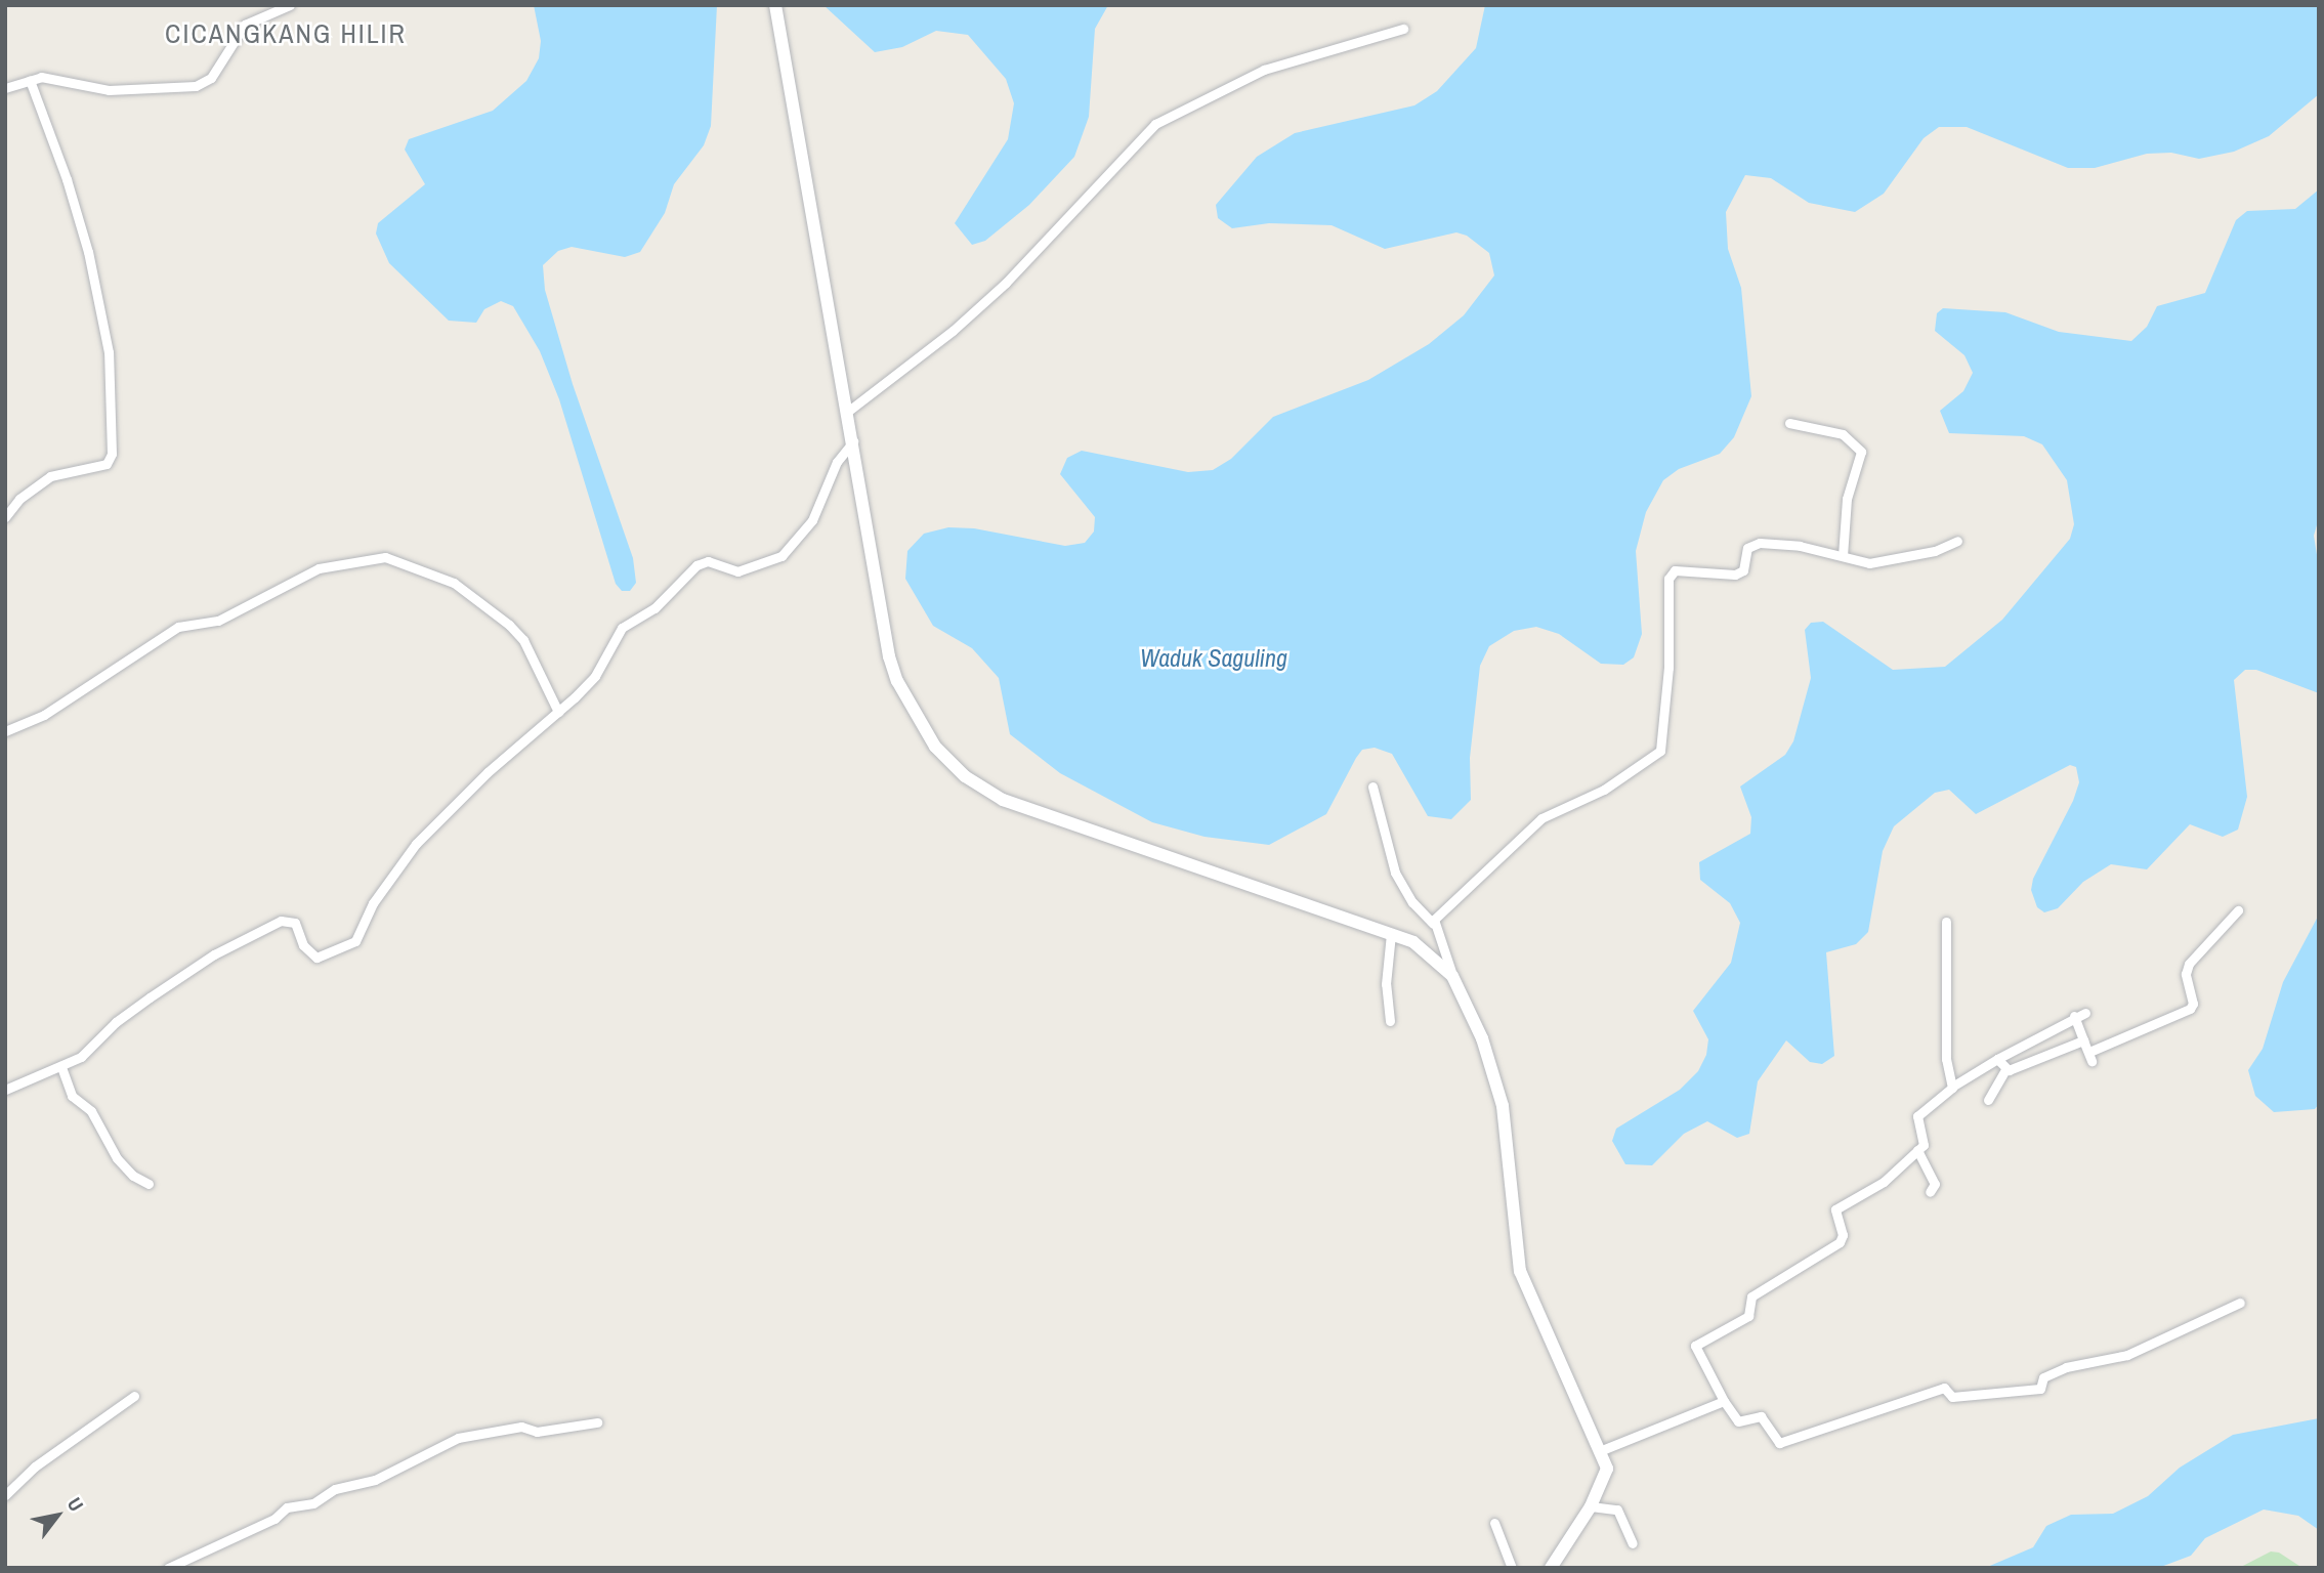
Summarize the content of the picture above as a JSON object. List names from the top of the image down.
{
  "districts": ["CICANGKANG HILIR"],
  "water": ["Waduk Saguling"],
  "north": "top right"
}
